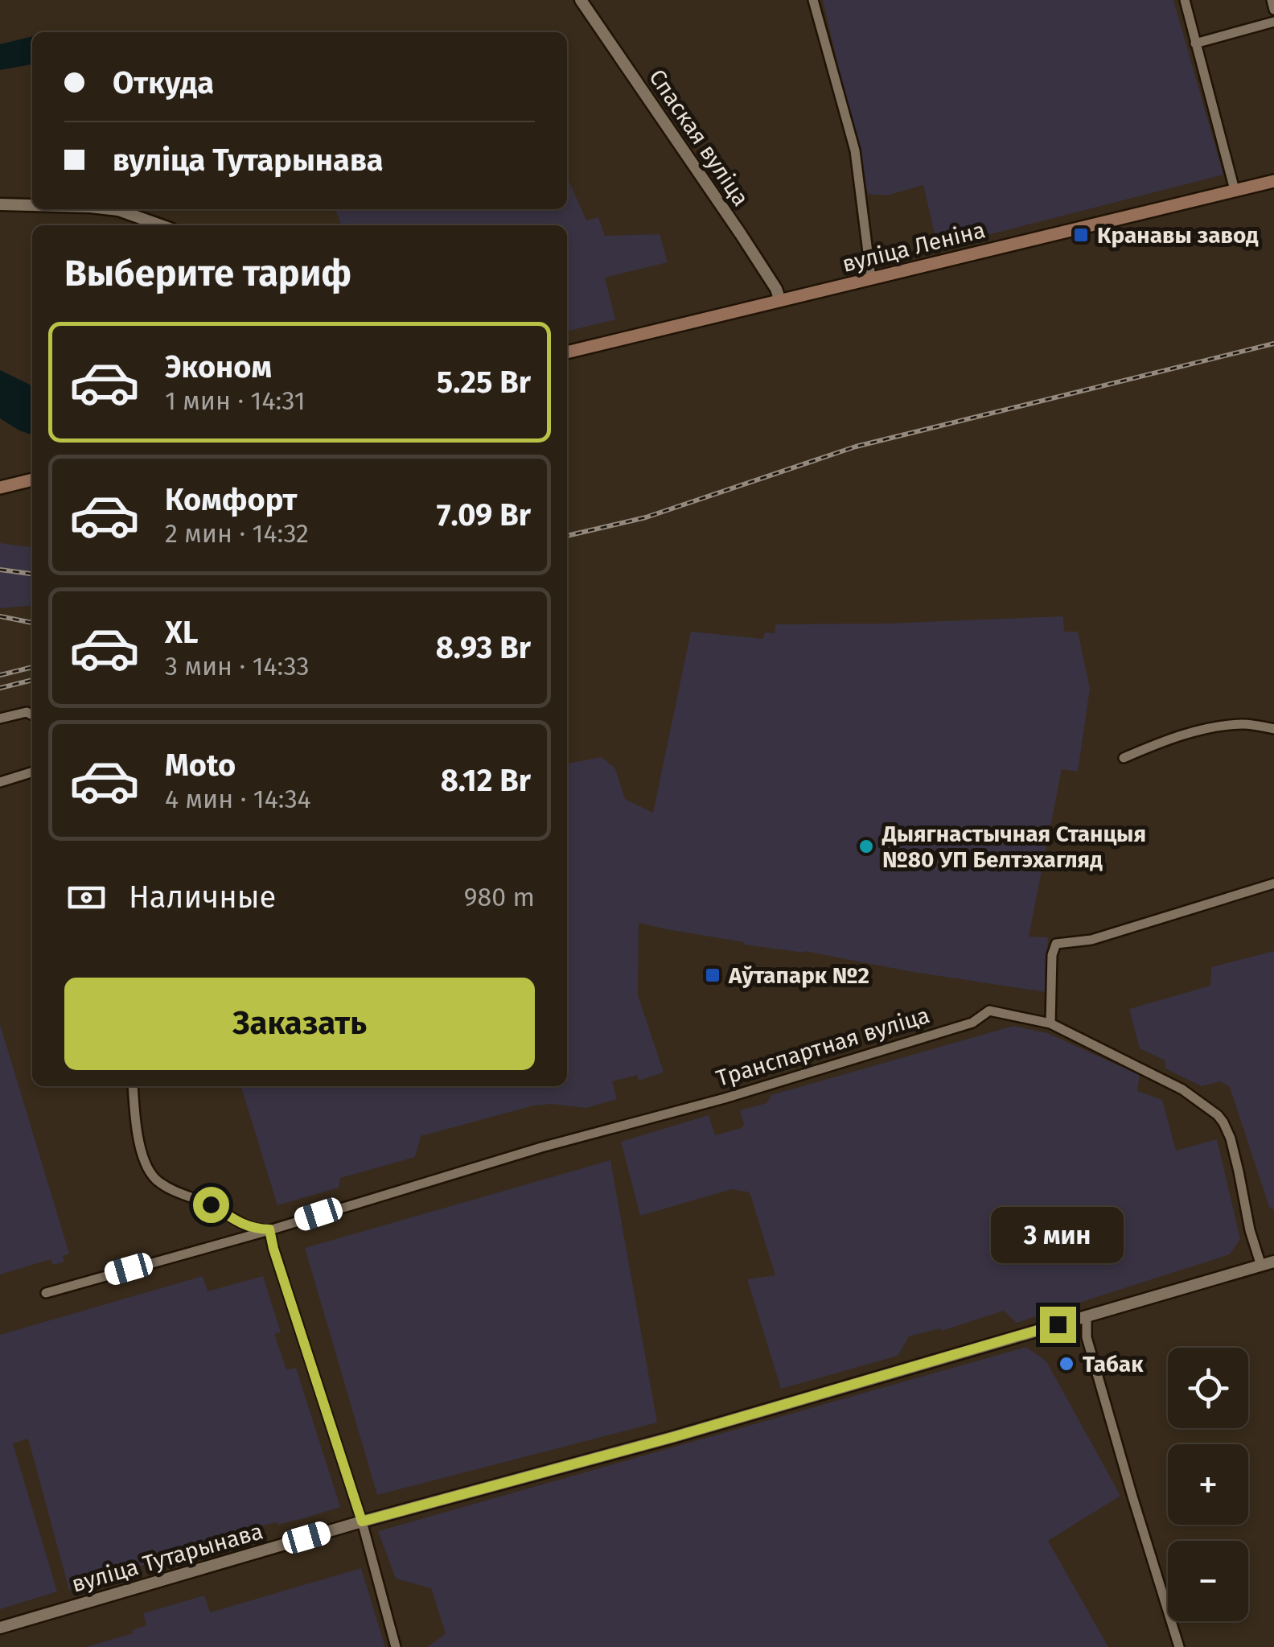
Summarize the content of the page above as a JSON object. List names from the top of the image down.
{
  "streets": {
    "main road": ["вуліца Леніна"],
    "street": ["Спаская вуліца", "Транспартная вуліца", "вуліца Тутарынава"]
  },
  "crossings": [
    ["Спаская вуліца", "вуліца Леніна"],
    ["Транспартная вуліца", "вуліца Тутарынава"]
  ],
  "places": {
    "transit": ["Кранавы завод", "Аўтапарк №2"],
    "other": ["Дыягнастычная Станцыя №80 УП Белтэхагляд", "Табак"]
  },
  "page": {
    "banner": ["Откуда", "вуліца Тутарынава"],
    "heading": "Выберите тариф",
    "list": [
      {
        "name": "Эконом",
        "note": "1 мин · 14:31",
        "value": "5.25 Br"
      },
      {
        "name": "Комфорт",
        "note": "2 мин · 14:32",
        "value": "7.09 Br"
      },
      {
        "name": "XL",
        "note": "3 мин · 14:33",
        "value": "8.93 Br"
      },
      {
        "name": "Moto",
        "note": "4 мин · 14:34",
        "value": "8.12 Br"
      }
    ],
    "pay": ["Наличные", "980 m"],
    "buttons": "Заказать",
    "bubble": "3 мин",
    "map_buttons": ["+", "−"]
  }
}
